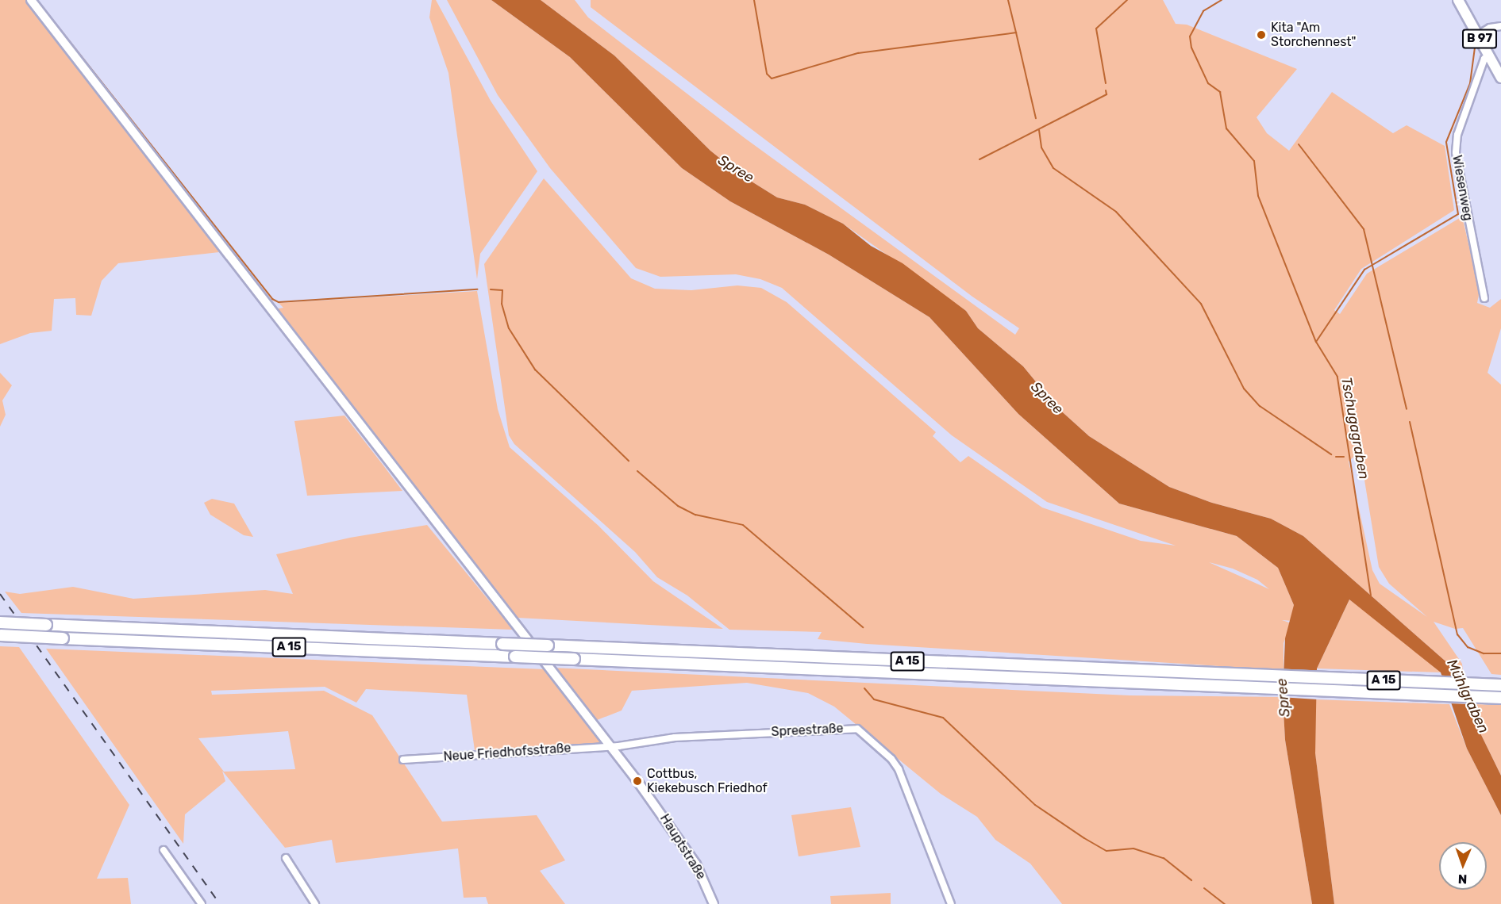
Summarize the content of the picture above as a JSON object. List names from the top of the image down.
{
  "streets": {
    "highway": ["A 15"],
    "main road": ["B 97"],
    "street": [
      "Wiesenweg",
      "Spreestraße",
      "Neue Friedhofsstraße",
      "Hauptstraße"
    ]
  },
  "crossings": [
    ["B 97", "Wiesenweg"],
    ["Spreestraße", "Neue Friedhofsstraße"],
    ["Spreestraße", "Hauptstraße"],
    ["Neue Friedhofsstraße", "Hauptstraße"]
  ],
  "water": ["Spree", "Tschugagraben", "Mühlgraben"],
  "places": ["Kita \"Am Storchennest\"", "Cottbus, Kiekebusch Friedhof"],
  "north": "bottom"
}
